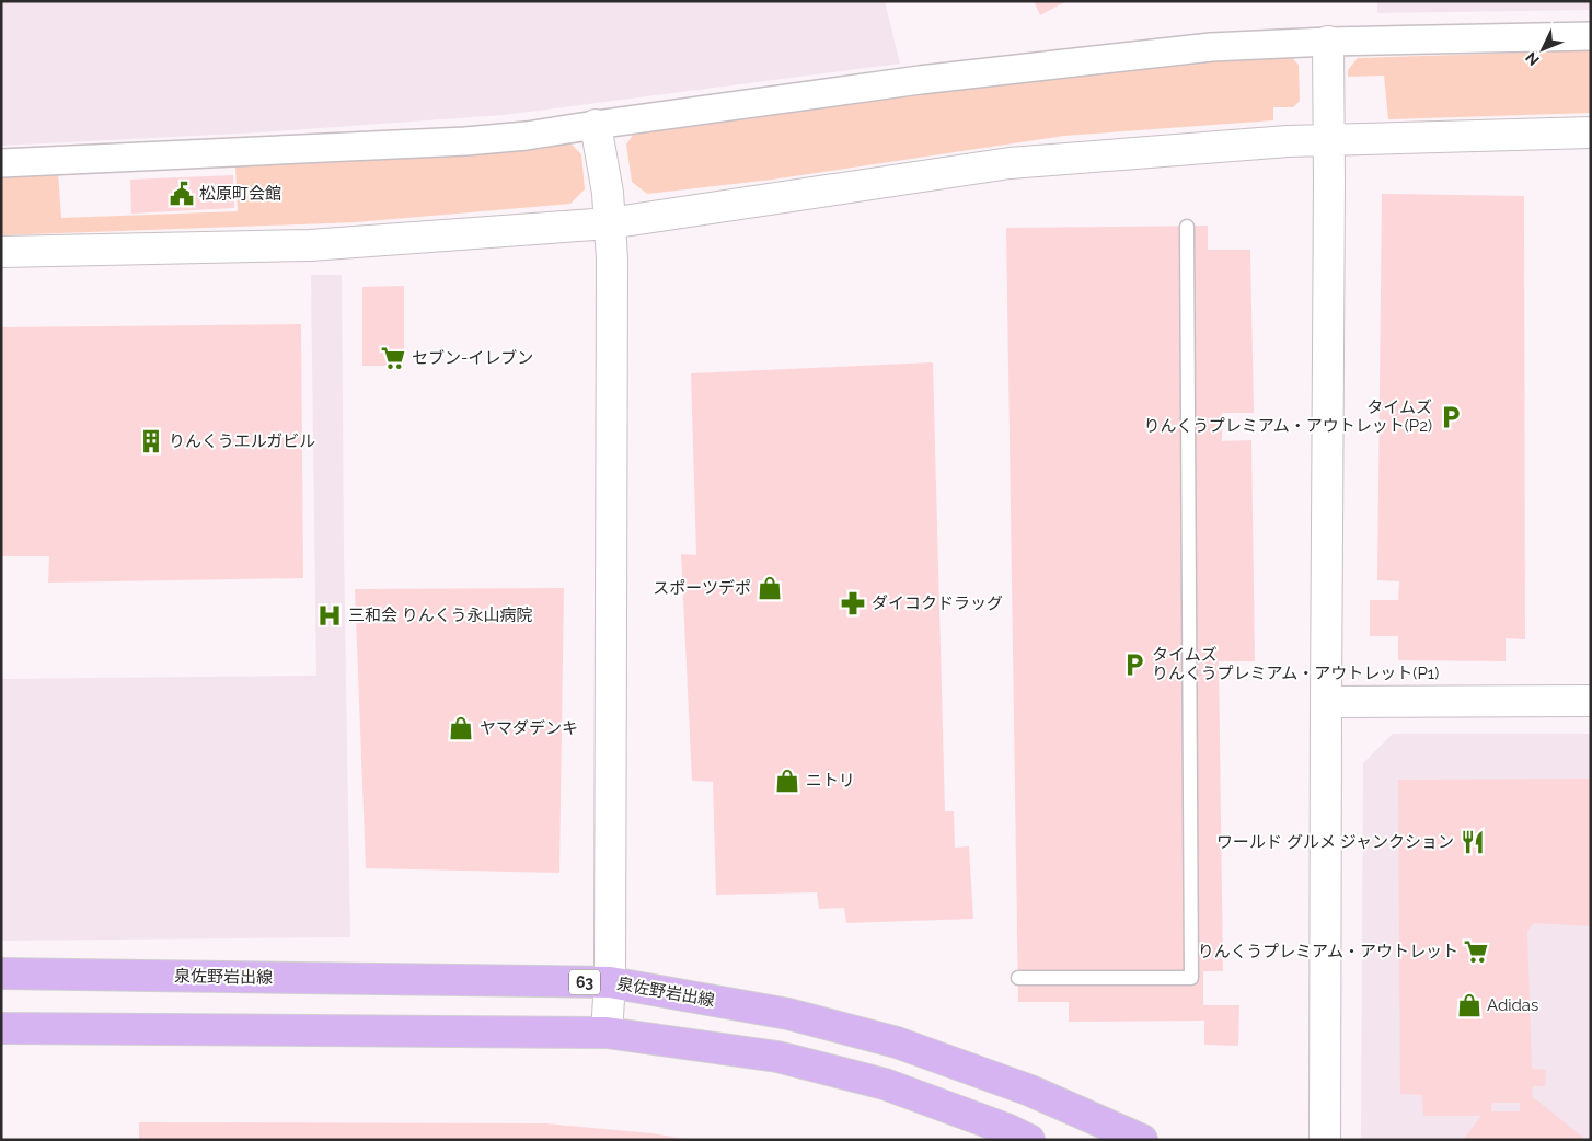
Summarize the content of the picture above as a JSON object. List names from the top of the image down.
{
  "streets": {
    "main road": ["泉佐野岩出線", "63"]
  },
  "places": {
    "public building": ["松原町会館"],
    "supermarket": ["セブン-イレブン", "りんくうプレミアム・アウトレット"],
    "parking": ["タイムズ りんくうプレミアム・アウトレット(P2)", "タイムズ りんくうプレミアム・アウトレット(P1)"],
    "building": ["りんくうエルガビル"],
    "shop": [
      "スポーツデポ",
      "ヤマダデンキ",
      "ニトリ",
      "Adidas"
    ],
    "pharmacy": ["ダイコクドラッグ"],
    "hospital": ["三和会 りんくう永山病院"],
    "restaurant": ["ワールド グルメ ジャンクション"]
  },
  "north": "bottom left"
}
